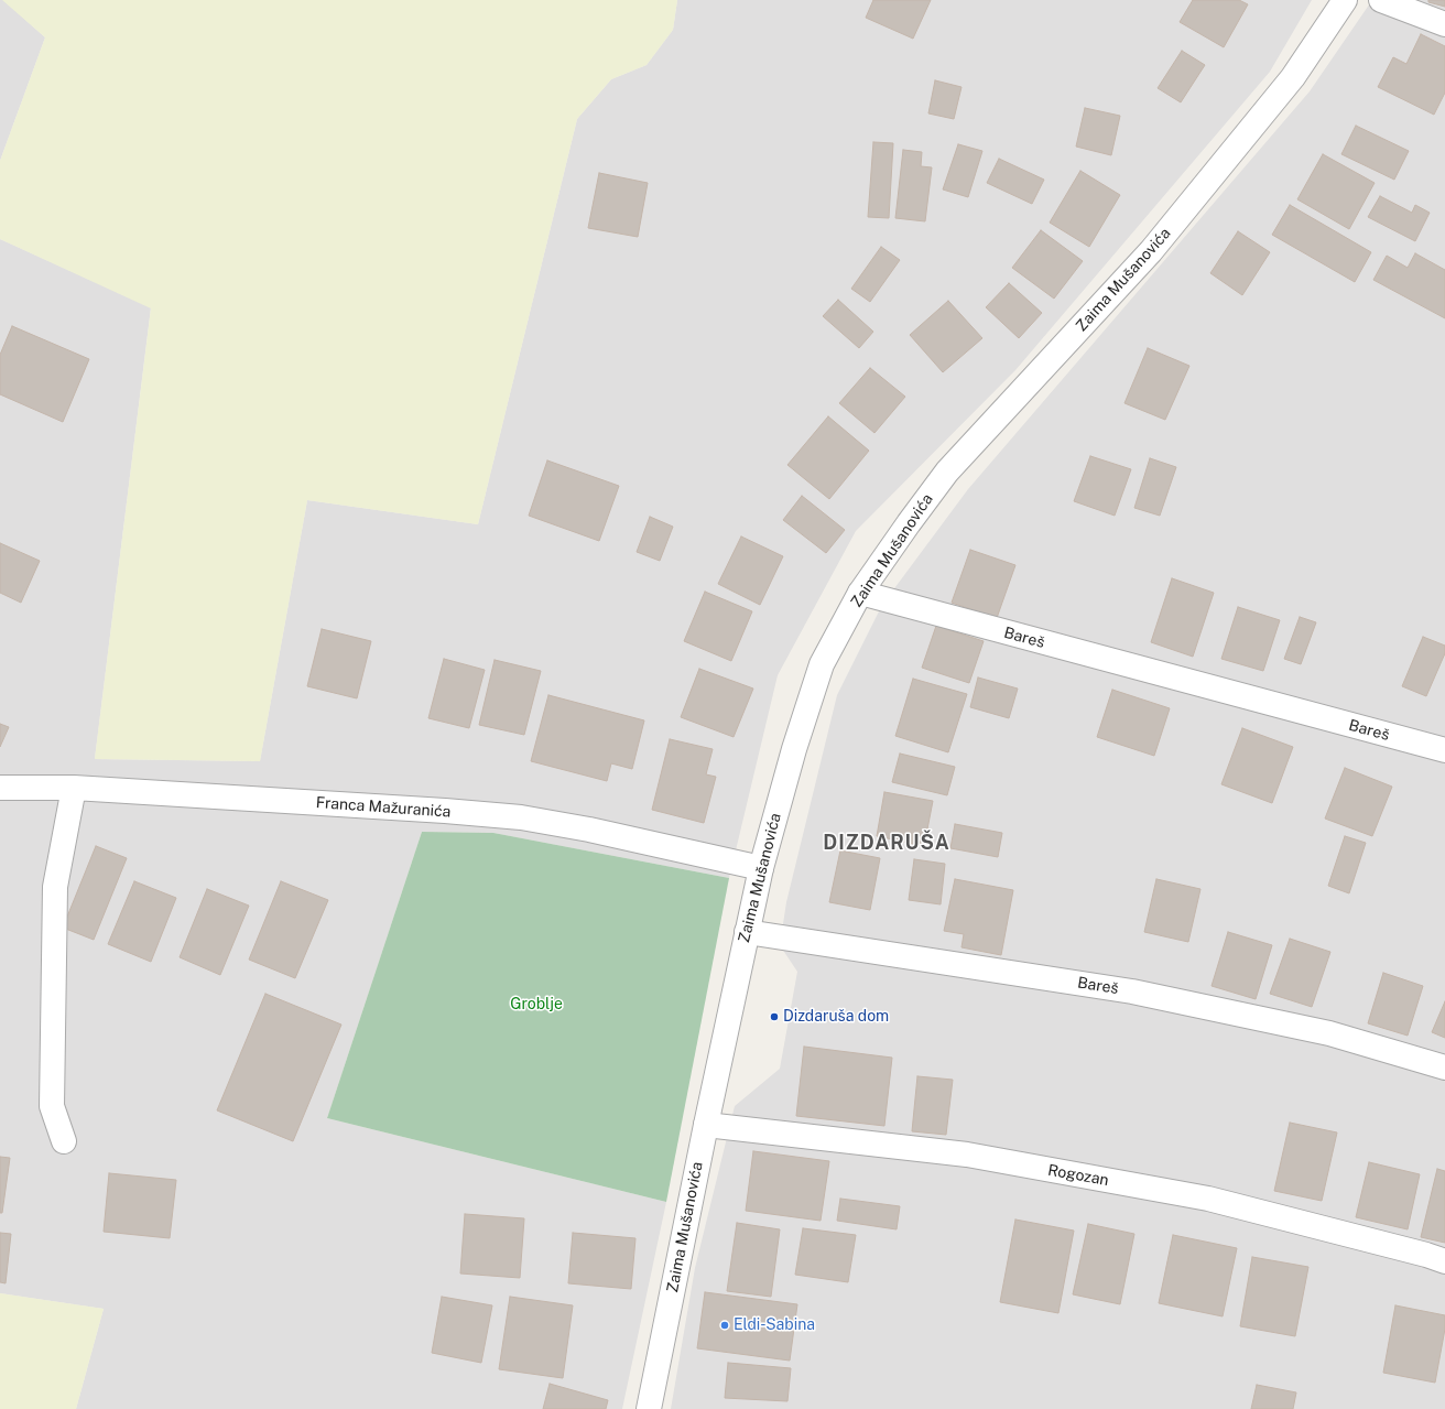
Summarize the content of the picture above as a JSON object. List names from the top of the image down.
{
  "streets": {
    "street": [
      "Zaima Mušanovića",
      "Bareš",
      "Franca Mažuranića",
      "Rogozan"
    ]
  },
  "crossings": [
    ["Zaima Mušanovića", "Bareš"],
    ["Zaima Mušanovića", "Franca Mažuranića"],
    ["Zaima Mušanovića", "Rogozan"]
  ],
  "districts": ["DIZDARUŠA"],
  "parks": ["Groblje"],
  "places": ["Dizdaruša dom", "Eldi-Sabina"]
}
